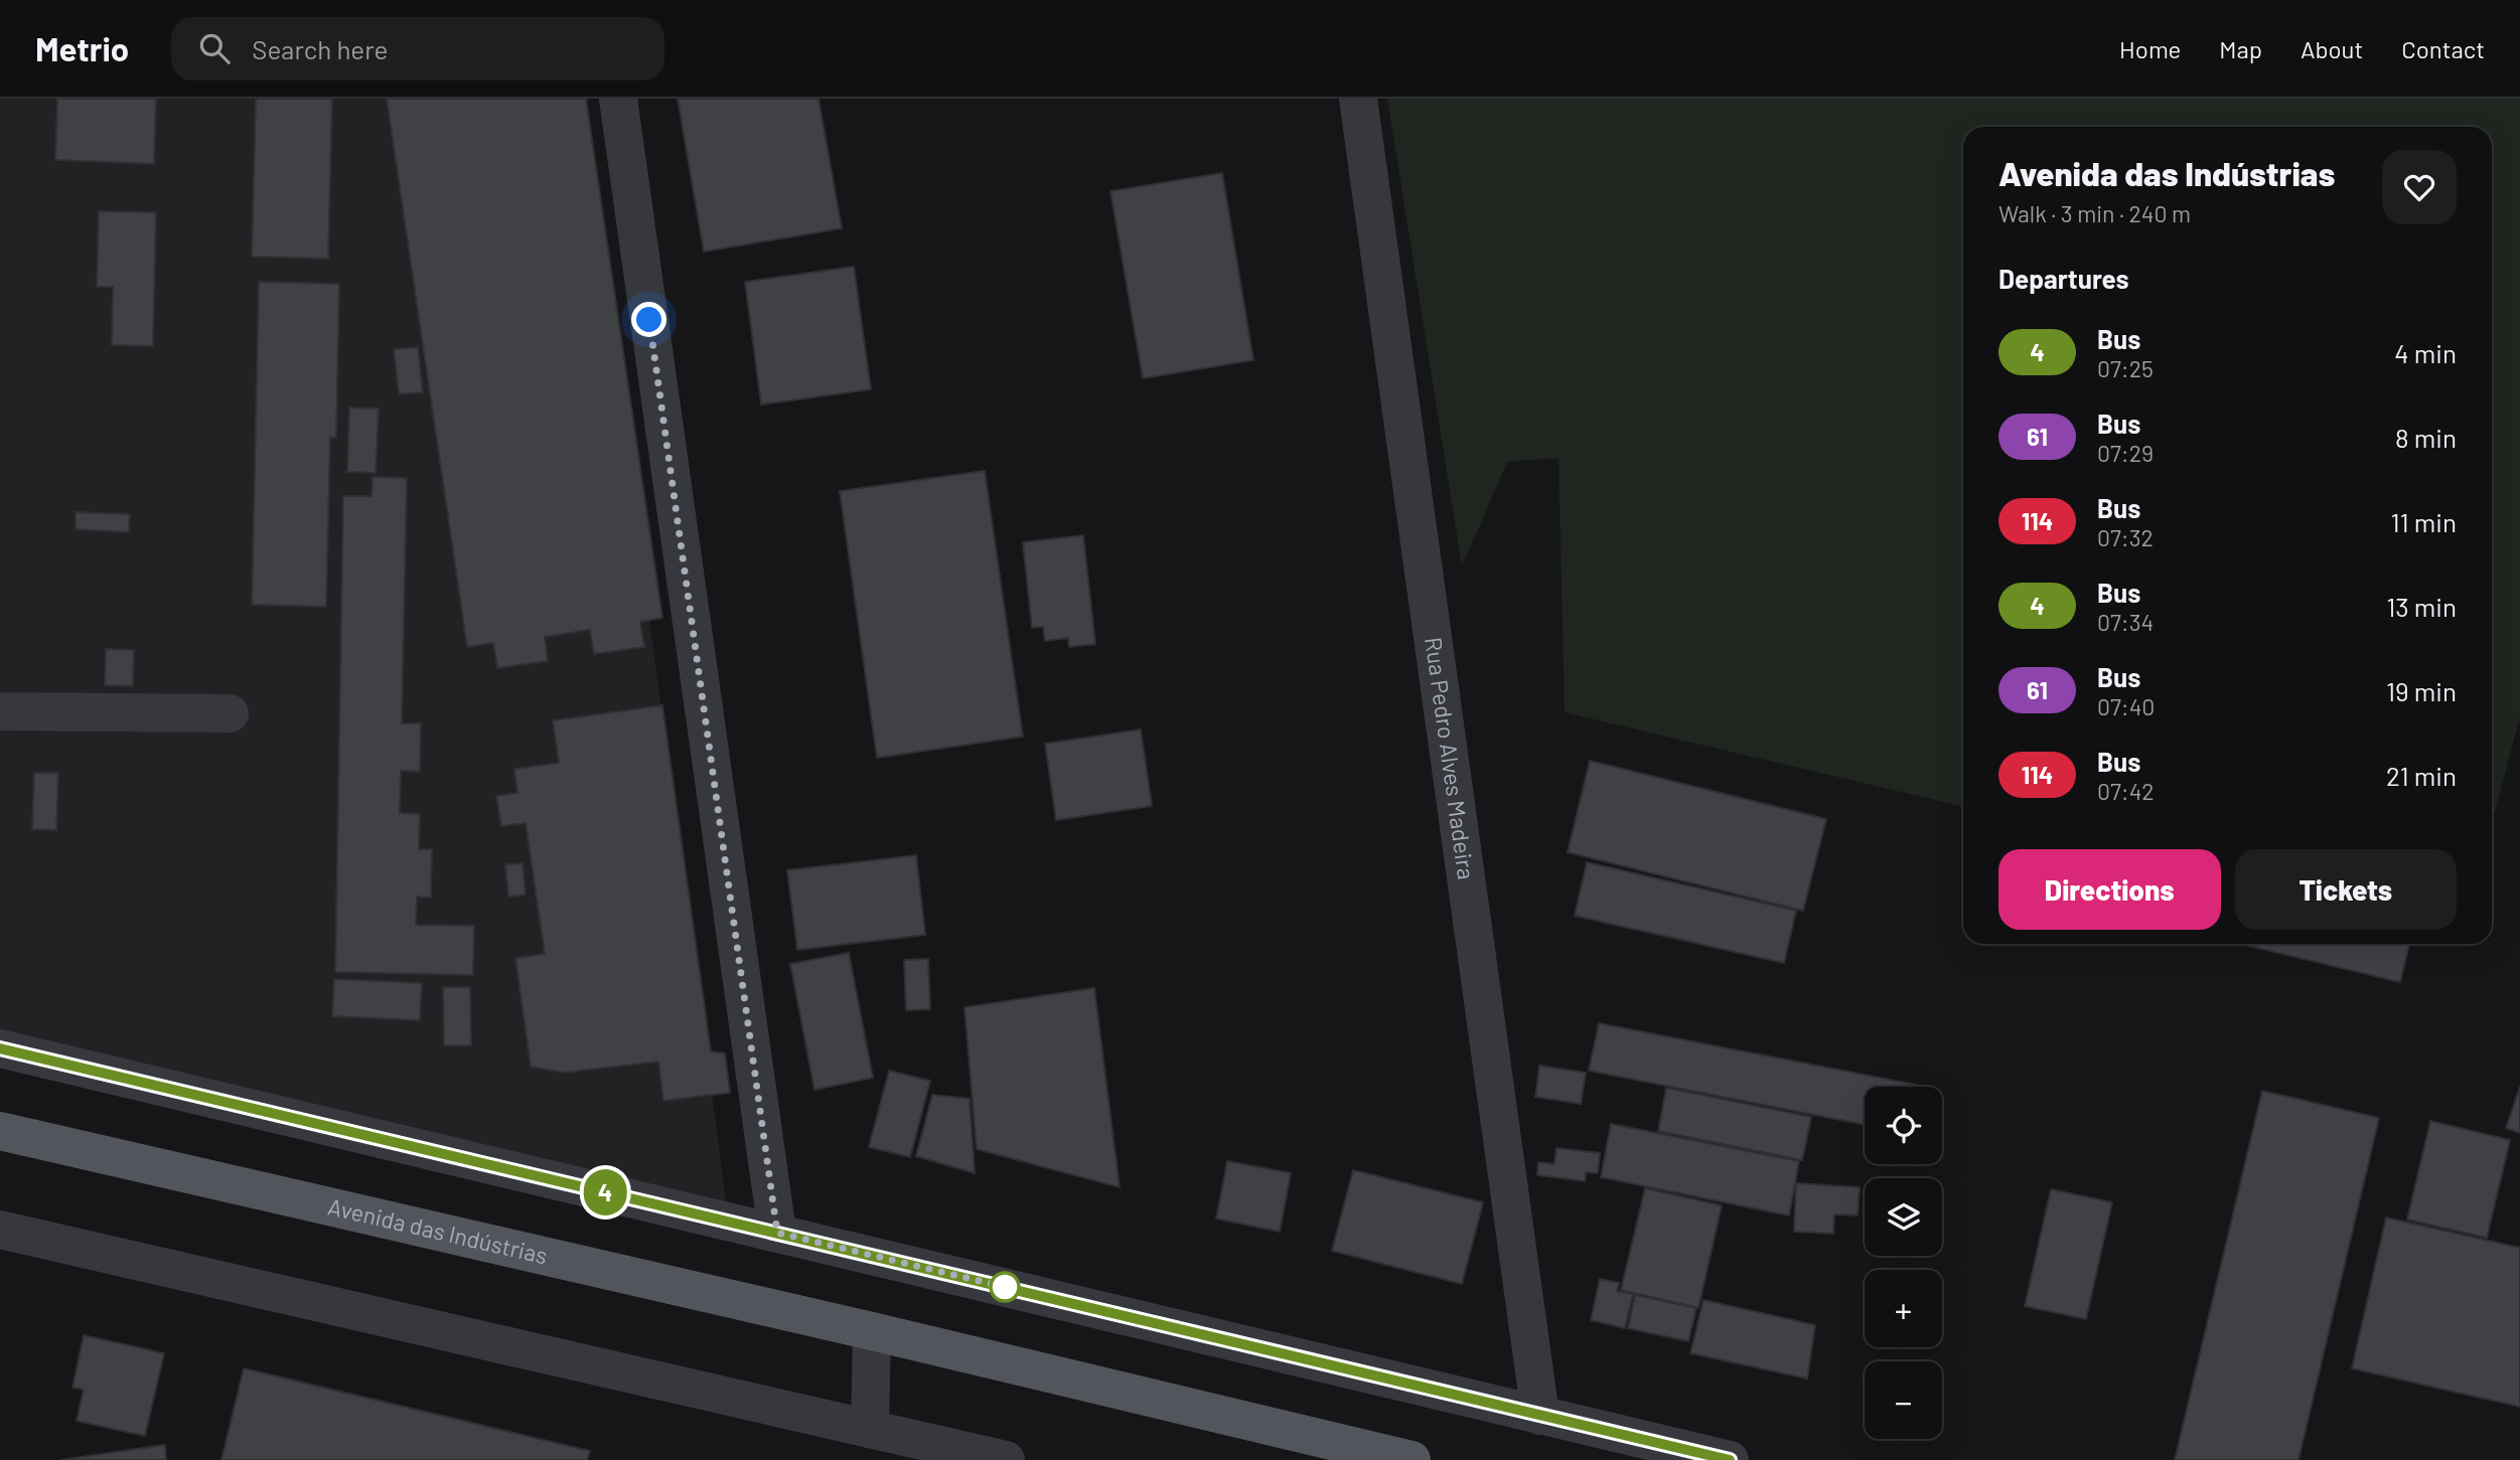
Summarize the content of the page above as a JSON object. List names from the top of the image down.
{
  "streets": {
    "main road": ["Avenida das Indústrias"],
    "street": ["Rua Pedro Alves Madeira"]
  },
  "lines": ["bus line 4"],
  "page": {
    "header": "Metrio",
    "search": "Search here",
    "nav": [
      "Home",
      "Map",
      "About",
      "Contact"
    ],
    "on_map": "4",
    "heading": [
      ["Avenida das Indústrias", "Walk · 3 min · 240 m"],
      "Departures"
    ],
    "list": [
      {
        "mark": "4",
        "name": "Bus",
        "note": "07:25",
        "value": "4 min"
      },
      {
        "mark": "61",
        "name": "Bus",
        "note": "07:29",
        "value": "8 min"
      },
      {
        "mark": "114",
        "name": "Bus",
        "note": "07:32",
        "value": "11 min"
      },
      {
        "mark": "4",
        "name": "Bus",
        "note": "07:34",
        "value": "13 min"
      },
      {
        "mark": "61",
        "name": "Bus",
        "note": "07:40",
        "value": "19 min"
      },
      {
        "mark": "114",
        "name": "Bus",
        "note": "07:42",
        "value": "21 min"
      }
    ],
    "buttons": ["Directions", "Tickets"],
    "map_buttons": ["+", "−"]
  }
}
